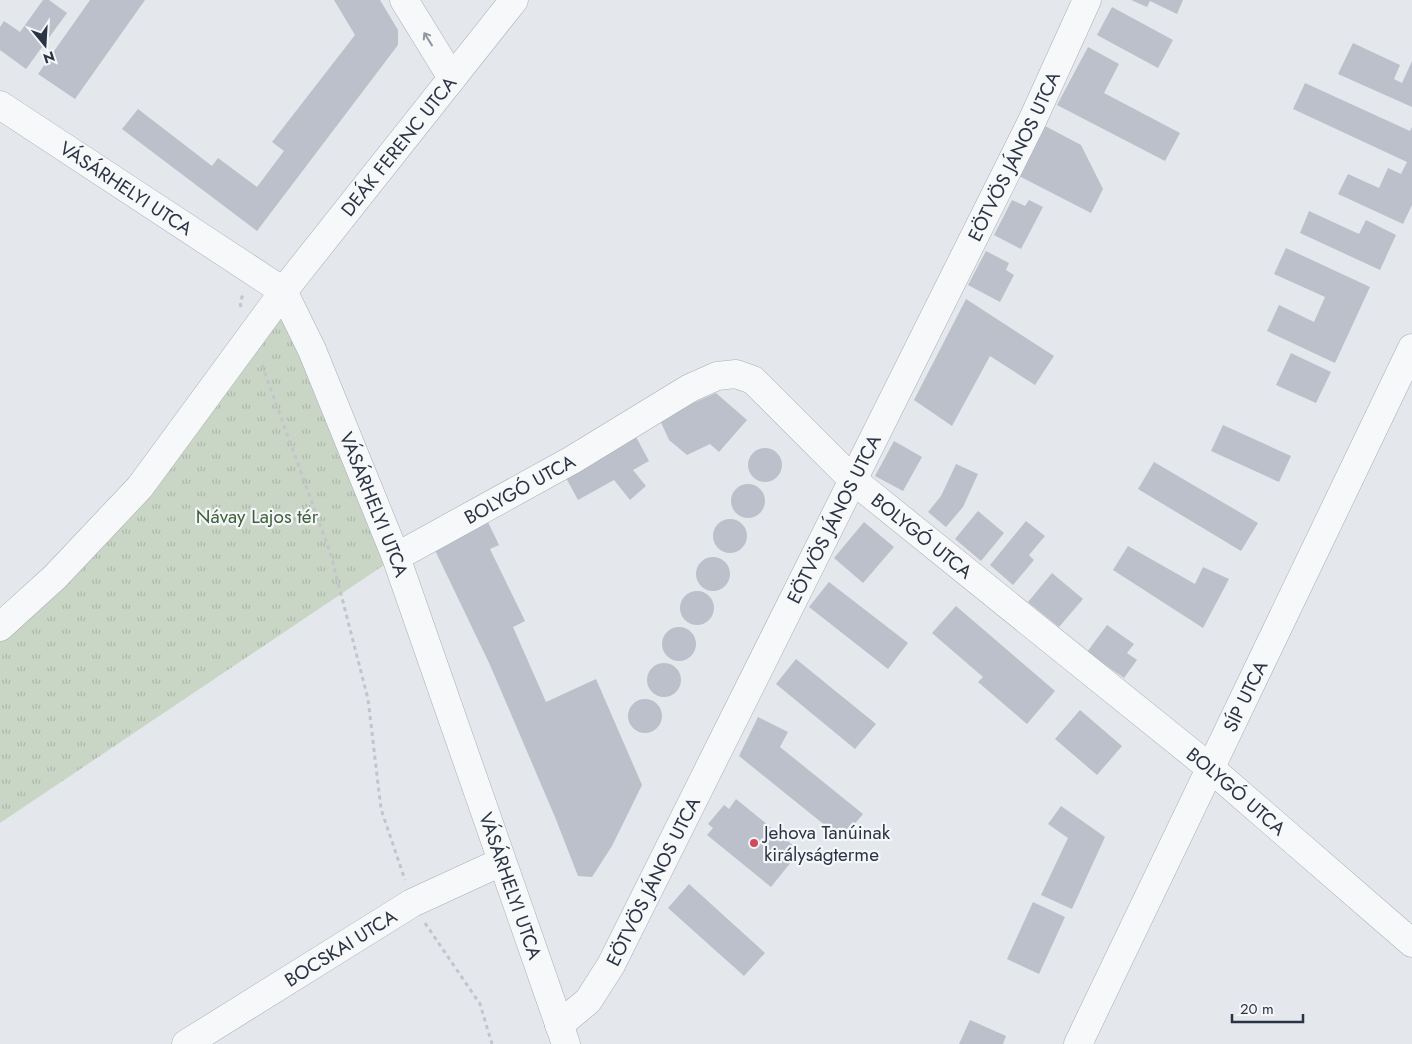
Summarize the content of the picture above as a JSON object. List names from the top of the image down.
{
  "streets": {
    "street": [
      "DEÁK FERENC UTCA",
      "EÖTVÖS JÁNOS UTCA",
      "VÁSÁRHELYI UTCA",
      "BOLYGÓ UTCA",
      "SÍP UTCA",
      "BOCSKAI UTCA"
    ]
  },
  "crossings": [
    ["DEÁK FERENC UTCA", "VÁSÁRHELYI UTCA"],
    ["EÖTVÖS JÁNOS UTCA", "VÁSÁRHELYI UTCA"],
    ["EÖTVÖS JÁNOS UTCA", "BOLYGÓ UTCA"],
    ["VÁSÁRHELYI UTCA", "BOLYGÓ UTCA"],
    ["VÁSÁRHELYI UTCA", "BOCSKAI UTCA"],
    ["BOLYGÓ UTCA", "SÍP UTCA"]
  ],
  "parks": ["Návay Lajos tér"],
  "places": ["Jehova Tanúinak királyságterme"],
  "scale_bar": "20 m",
  "north": "bottom"
}
